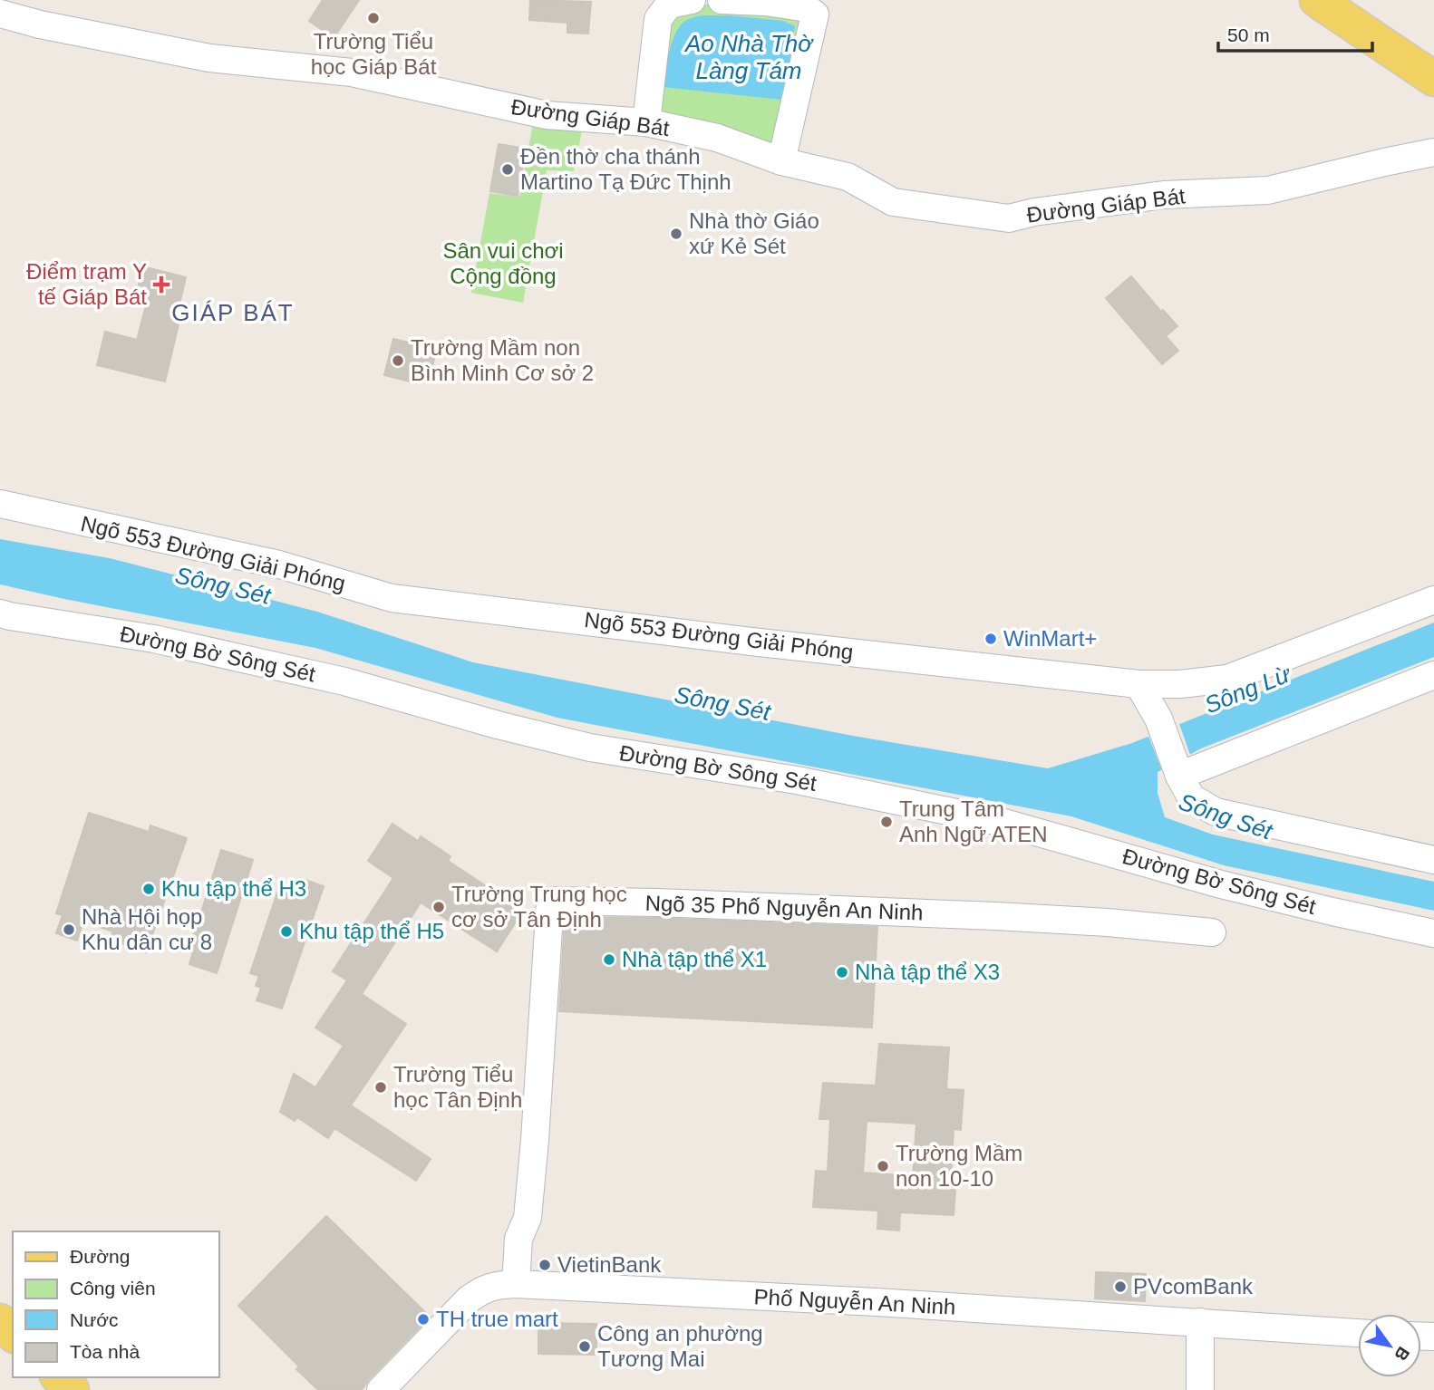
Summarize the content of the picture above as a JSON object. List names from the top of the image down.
{
  "streets": {
    "street": [
      "Đường Giáp Bát",
      "Ngõ 553 Đường Giải Phóng",
      "Đường Bờ Sông Sét",
      "Ngõ 35 Phố Nguyễn An Ninh",
      "Phố Nguyễn An Ninh"
    ]
  },
  "crossings": [
    ["Ngõ 35 Phố Nguyễn An Ninh", "Phố Nguyễn An Ninh"]
  ],
  "districts": ["GIÁP BÁT"],
  "water": ["Ao Nhà Thờ Làng Tám", "Sông Sét", "Sông Lừ"],
  "parks": ["Sân vui chơi Cộng đồng"],
  "places": {
    "other": [
      "Trường Tiểu học Giáp Bát",
      "Đền thờ cha thánh Martino Tạ Đức Thịnh",
      "Nhà thờ Giáo xứ Kẻ Sét",
      "Trường Mầm non Bình Minh Cơ sở 2",
      "WinMart+",
      "Trung Tâm Anh Ngữ ATEN",
      "Khu tập thể H3",
      "Trường Trung học cơ sở Tân Định",
      "Nhà Hội họp Khu dân cư 8",
      "Khu tập thể H5",
      "Nhà tập thể X1",
      "Nhà tập thể X3",
      "Trường Tiểu học Tân Định",
      "Trường Mầm non 10-10",
      "VietinBank",
      "PVcomBank",
      "TH true mart",
      "Công an phường Tương Mai"
    ],
    "health": ["Điểm trạm Y tế Giáp Bát"]
  },
  "legend": [
    "Đường",
    "Công viên",
    "Nước",
    "Tòa nhà"
  ],
  "scale_bar": "50 m",
  "north": "bottom right"
}
